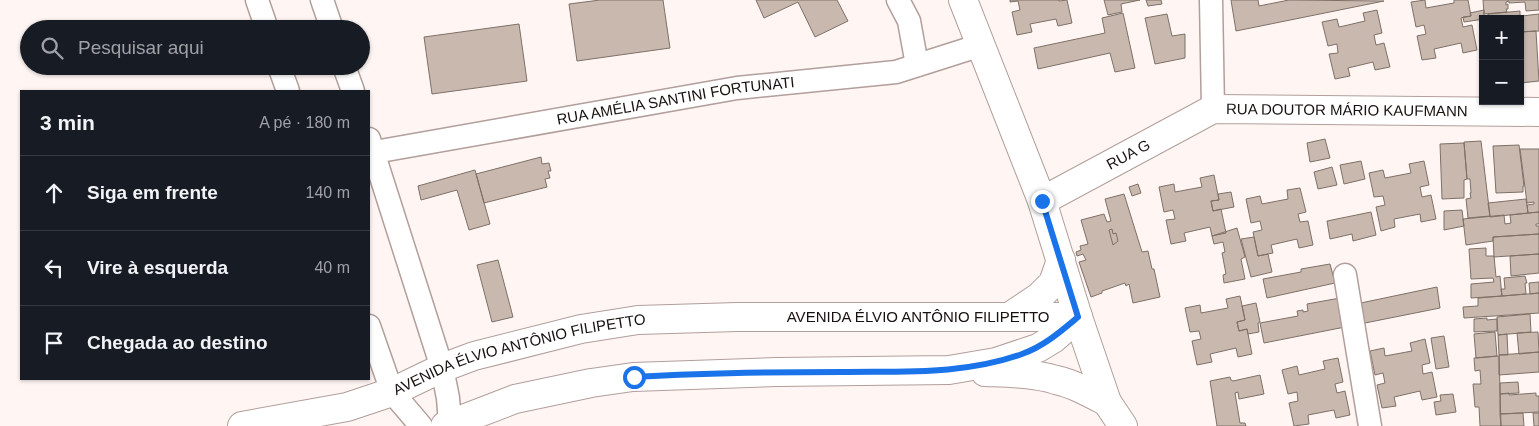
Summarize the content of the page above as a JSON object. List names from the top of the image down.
{
  "streets": {
    "main road": ["RUA DOUTOR MÁRIO KAUFMANN", "RUA G", "AVENIDA ÉLVIO ANTÔNIO FILIPETTO"],
    "street": ["RUA AMÉLIA SANTINI FORTUNATI"]
  },
  "crossings": [
    ["RUA DOUTOR MÁRIO KAUFMANN", "RUA G"]
  ],
  "page": {
    "map_buttons": ["+", "−"],
    "search": "Pesquisar aqui",
    "heading": ["3 min", "A pé · 180 m"],
    "list": [
      ["Siga em frente", "140 m"],
      ["Vire à esquerda", "40 m"],
      "Chegada ao destino"
    ]
  }
}
